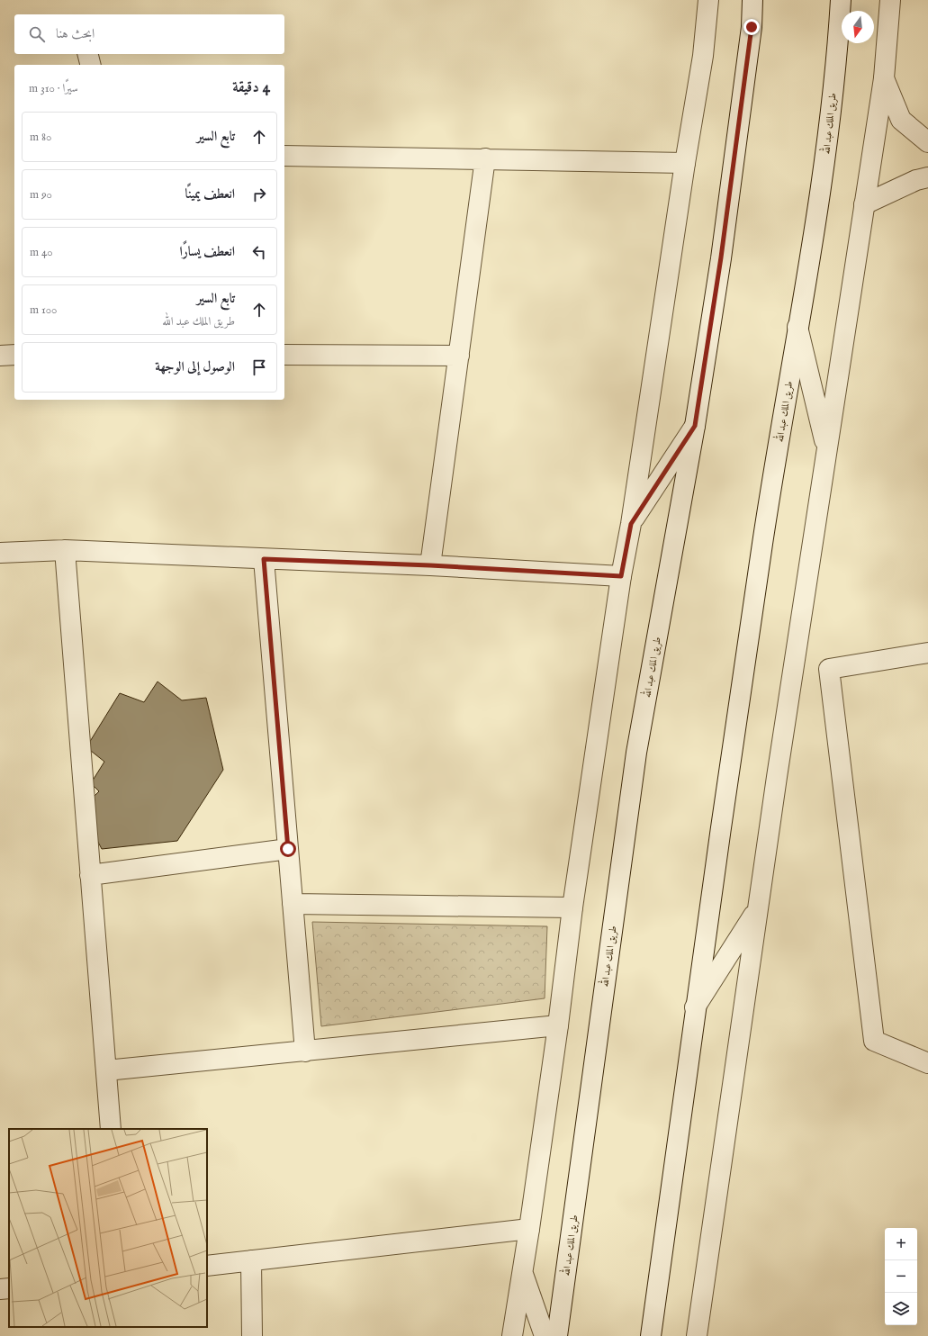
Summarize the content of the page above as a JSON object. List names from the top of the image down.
{
  "streets": {
    "street": ["طريق الملك عبد الله"]
  },
  "north": "bottom",
  "page": {
    "search": "ابحث هنا",
    "heading": ["4 دقيقة", "سيرًا · 310 m"],
    "list": [
      ["تابع السير", "80 m"],
      ["انعطف يمينًا", "90 m"],
      ["انعطف يسارًا", "40 m"],
      ["تابع السير", "طريق الملك عبد الله", "100 m"],
      "الوصول إلى الوجهة"
    ],
    "map_buttons": ["+", "−"]
  }
}
